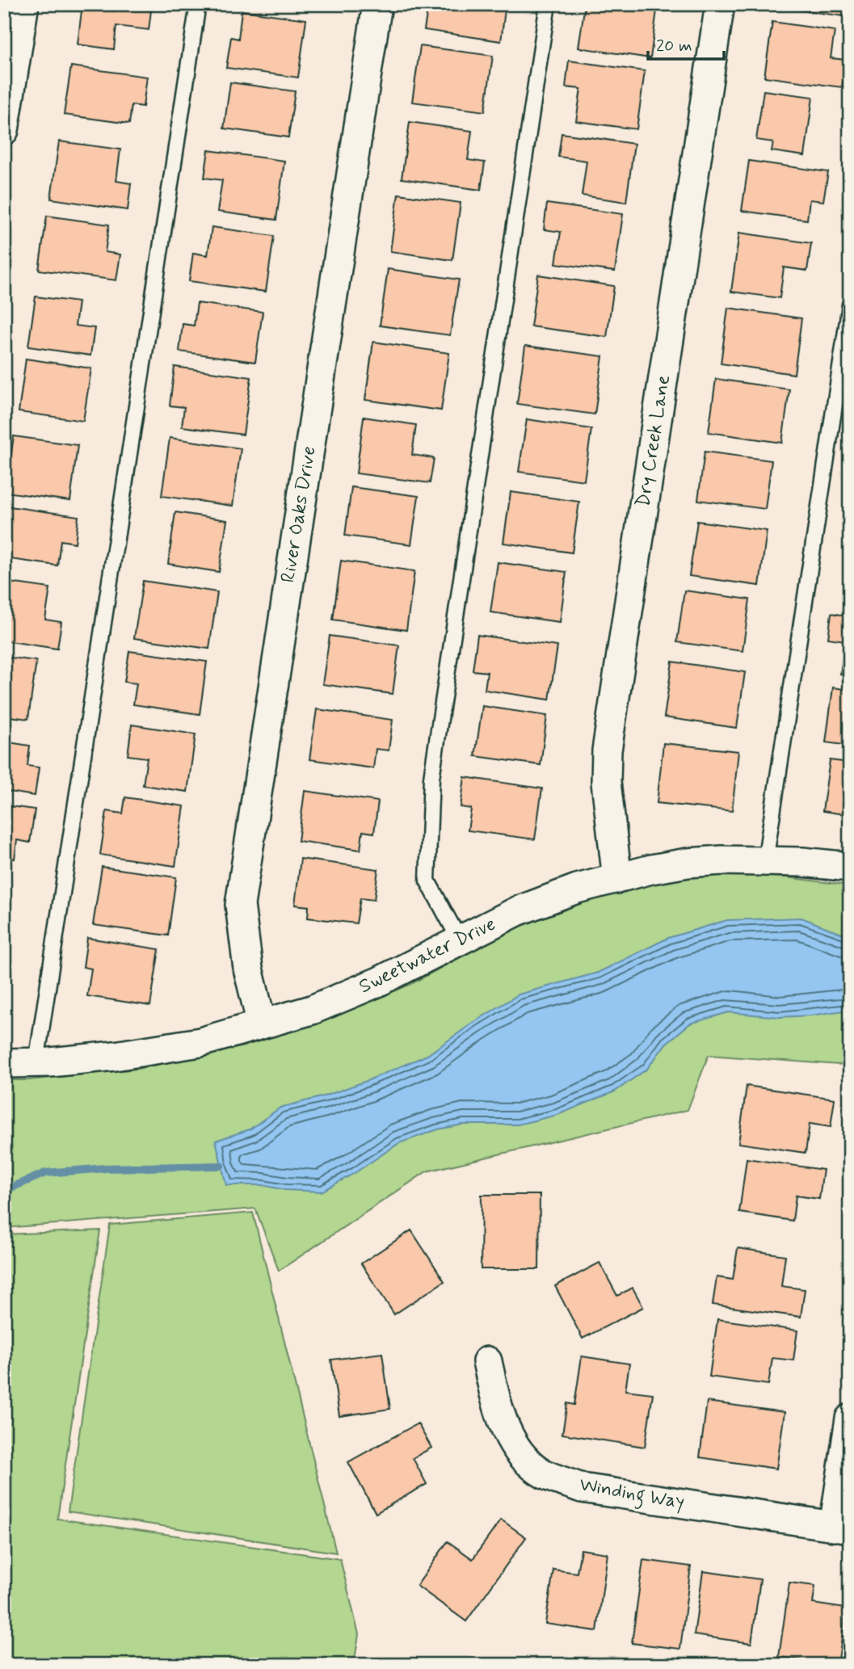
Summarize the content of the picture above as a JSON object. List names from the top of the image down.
{
  "streets": {
    "street": [
      "Dry Creek Lane",
      "River Oaks Drive",
      "Sweetwater Drive",
      "Winding Way"
    ]
  },
  "crossings": [
    ["Dry Creek Lane", "Sweetwater Drive"],
    ["River Oaks Drive", "Sweetwater Drive"]
  ],
  "scale_bar": "20 m"
}
